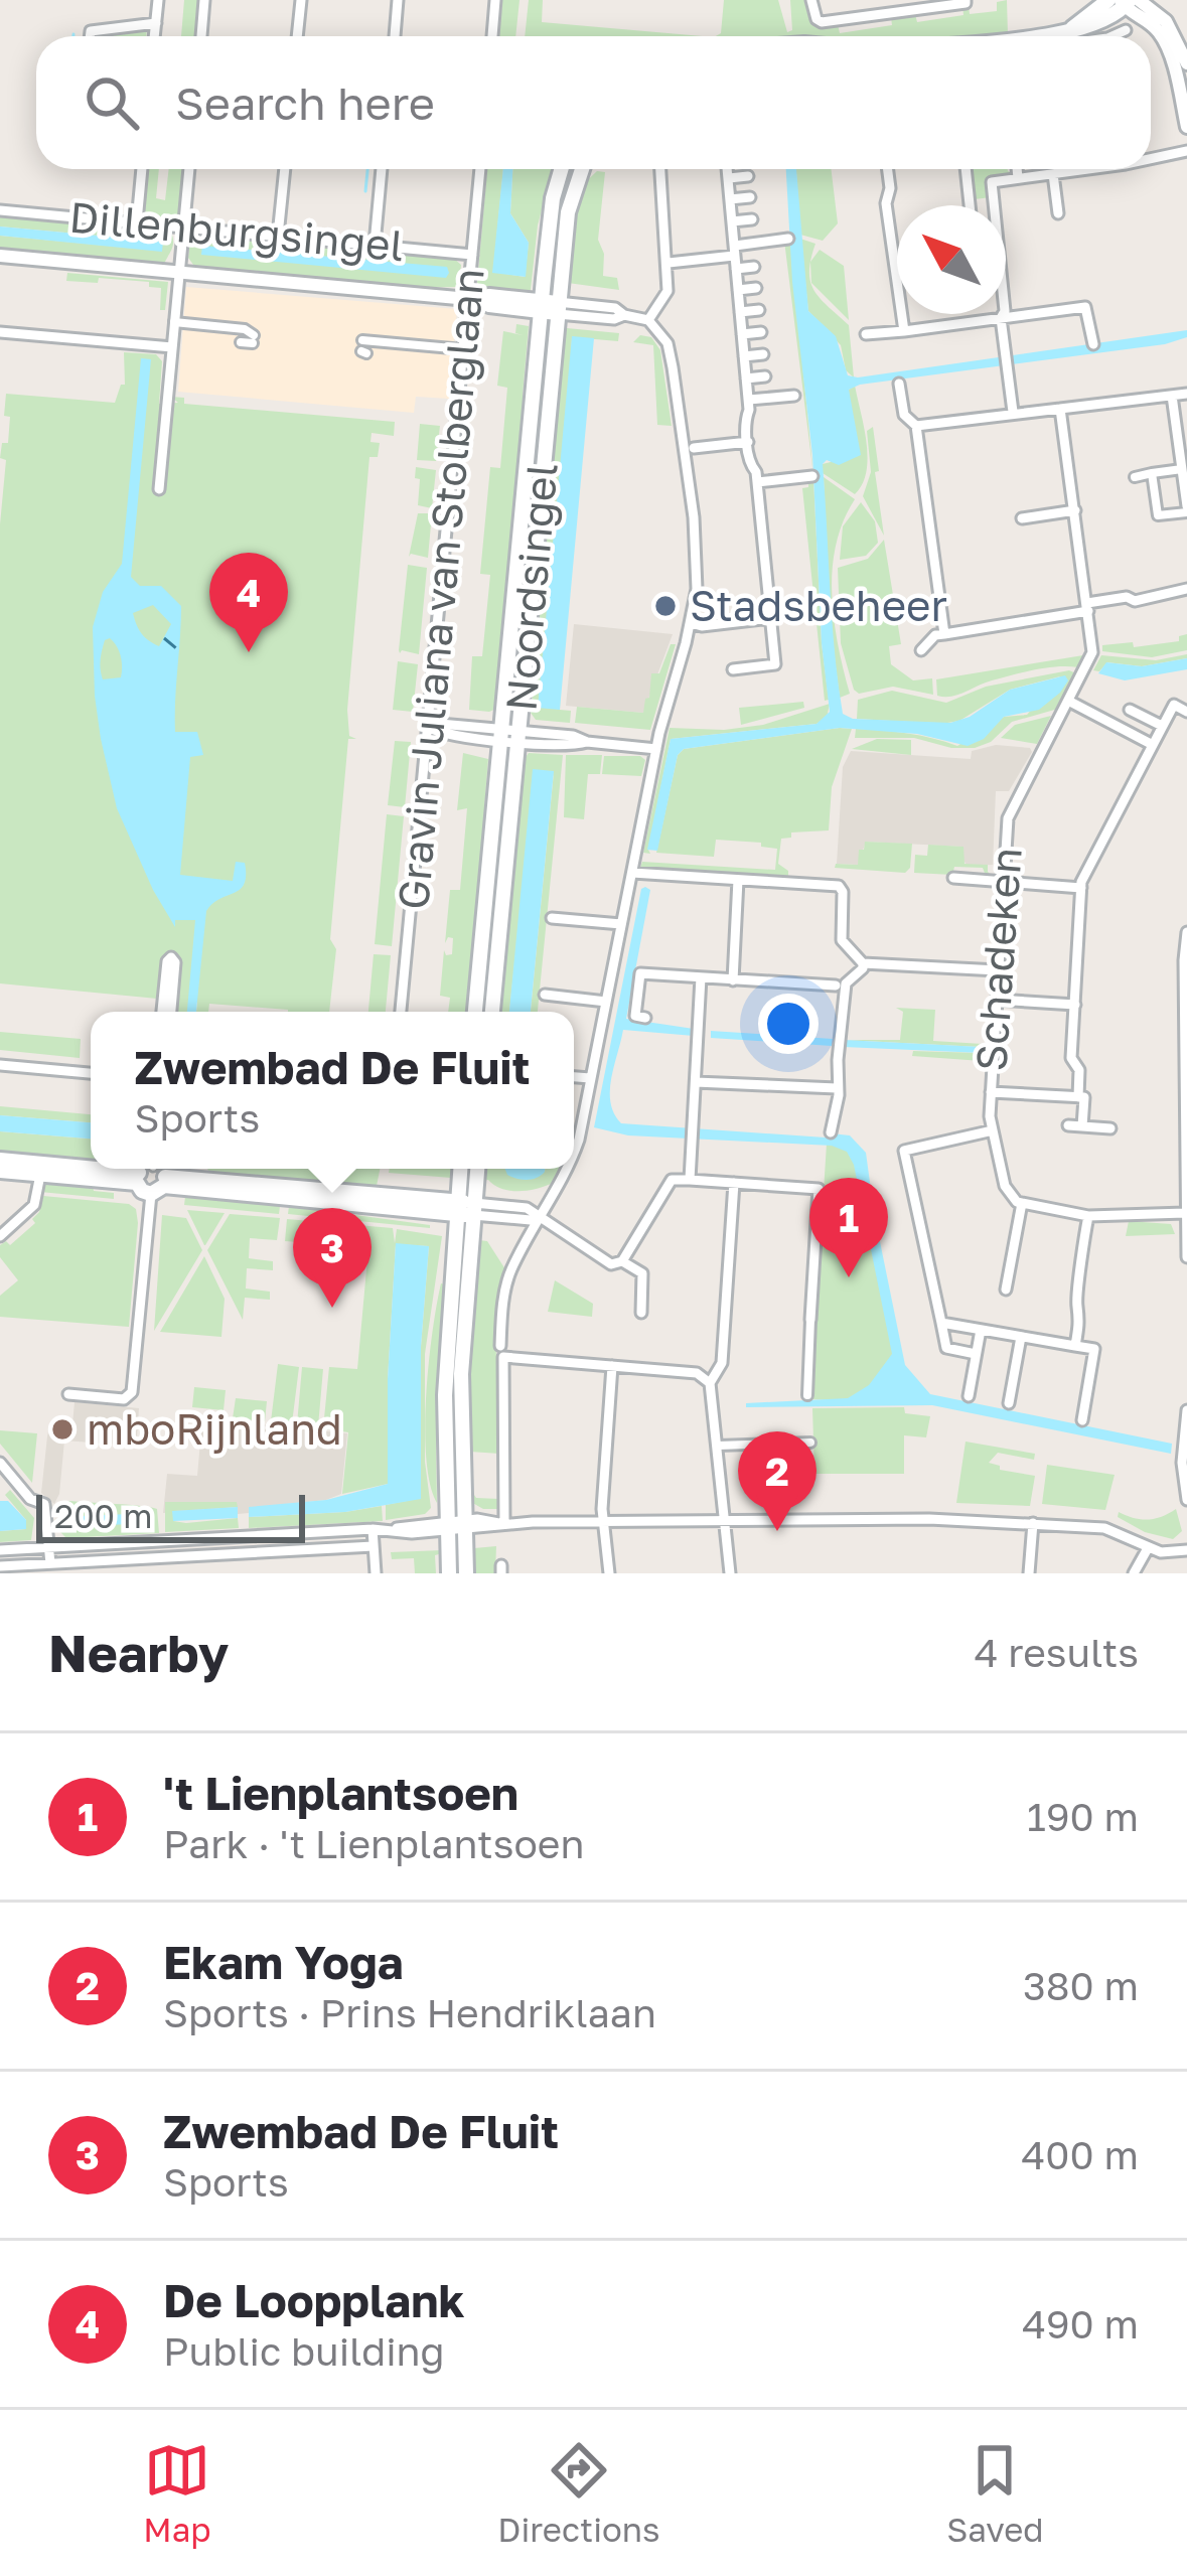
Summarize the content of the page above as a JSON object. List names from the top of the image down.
{
  "streets": {
    "main road": ["Noordsingel"],
    "street": ["Dillenburgsingel", "Gravin Juliana van Stolberglaan", "Schadeken"]
  },
  "crossings": [
    ["Dillenburgsingel", "Noordsingel"],
    ["Dillenburgsingel", "Gravin Juliana van Stolberglaan"]
  ],
  "places": ["Stadsbeheer", "mboRijnland"],
  "scale_bar": "200 m",
  "north": "top left",
  "page": {
    "search": "Search here",
    "pins": [
      "4",
      "1",
      "3",
      "2"
    ],
    "popup": ["Zwembad De Fluit", "Sports"],
    "scale": "200 m",
    "heading": ["Nearby", "4 results"],
    "list": [
      {
        "mark": "1",
        "name": "'t Lienplantsoen",
        "note": "Park · 't Lienplantsoen",
        "value": "190 m"
      },
      {
        "mark": "2",
        "name": "Ekam Yoga",
        "note": "Sports · Prins Hendriklaan",
        "value": "380 m"
      },
      {
        "mark": "3",
        "name": "Zwembad De Fluit",
        "note": "Sports",
        "value": "400 m"
      },
      {
        "mark": "4",
        "name": "De Loopplank",
        "note": "Public building",
        "value": "490 m"
      }
    ],
    "nav": ["Map", "Directions", "Saved"]
  }
}
